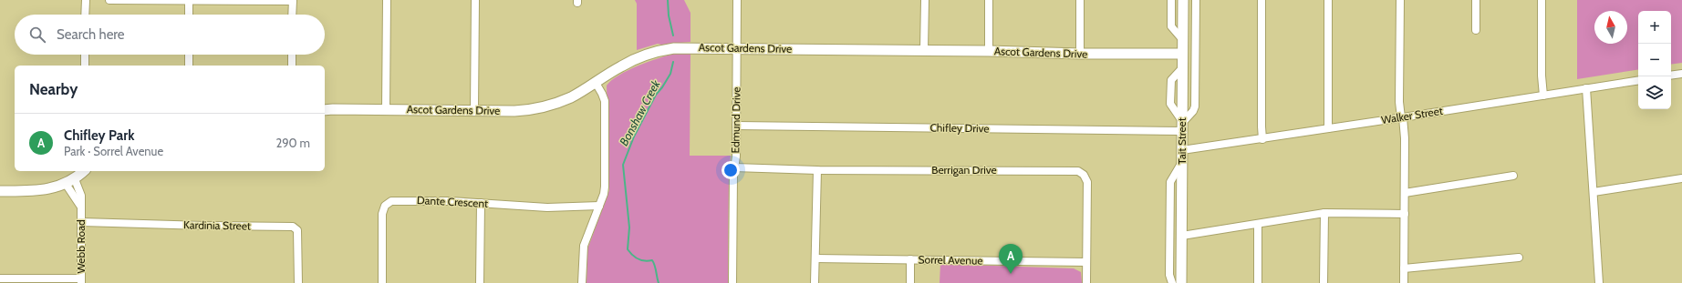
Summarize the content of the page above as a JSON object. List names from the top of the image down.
{
  "streets": {
    "street": [
      "Ascot Gardens Drive",
      "Walker Street",
      "Edmund Drive",
      "Chifley Drive",
      "Tait Street",
      "Berrigan Drive",
      "Dante Crescent",
      "Kardinia Street",
      "Webb Road",
      "Sorrel Avenue"
    ]
  },
  "crossings": [
    ["Ascot Gardens Drive", "Edmund Drive"],
    ["Ascot Gardens Drive", "Tait Street"],
    ["Walker Street", "Tait Street"],
    ["Edmund Drive", "Chifley Drive"],
    ["Edmund Drive", "Berrigan Drive"],
    ["Chifley Drive", "Tait Street"],
    ["Berrigan Drive", "Sorrel Avenue"],
    ["Kardinia Street", "Webb Road"]
  ],
  "water": ["Bonshaw Creek"],
  "north": "top",
  "page": {
    "map_buttons": ["+", "−"],
    "search": "Search here",
    "heading": "Nearby",
    "list": [
      {
        "mark": "A",
        "name": "Chifley Park",
        "note": "Park · Sorrel Avenue",
        "value": "290 m"
      }
    ],
    "pins": "A"
  }
}
